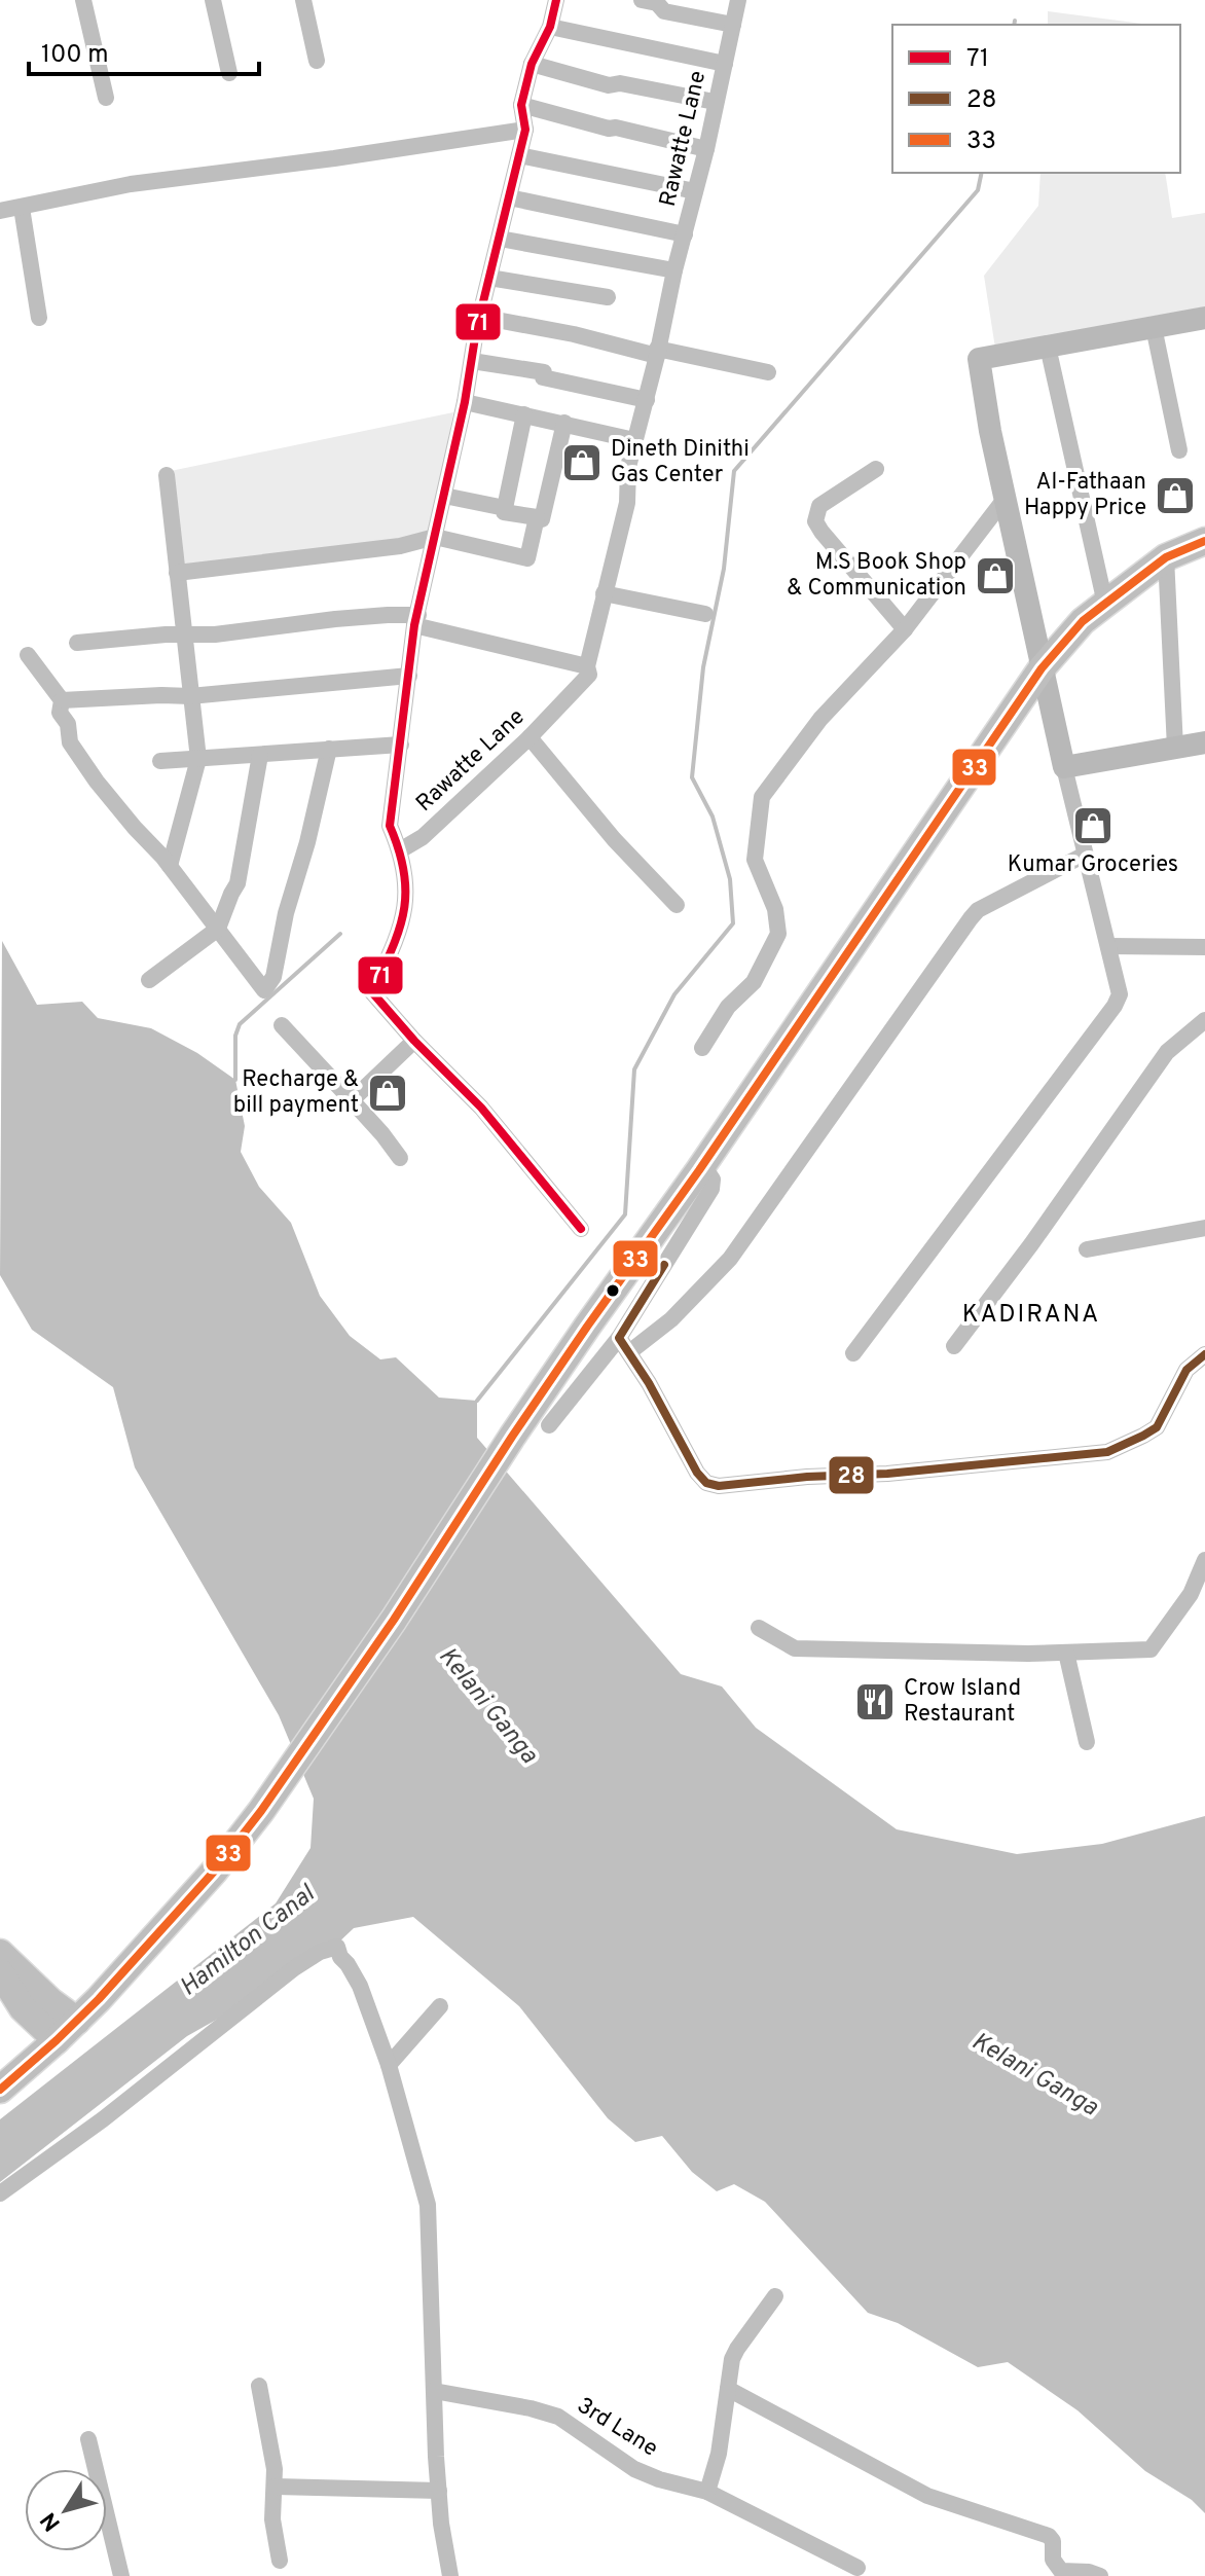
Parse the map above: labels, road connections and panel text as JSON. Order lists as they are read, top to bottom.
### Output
{
  "streets": {
    "street": ["Rawatte Lane", "3rd Lane"]
  },
  "districts": ["KADIRANA"],
  "water": ["Kelani Ganga", "Hamilton Canal"],
  "places": {
    "shop": [
      "Dineth Dinithi Gas Center",
      "Al-Fathaan Happy Price",
      "M.S Book Shop & Communication",
      "Kumar Groceries",
      "Recharge & bill payment"
    ],
    "restaurant": ["Crow Island Restaurant"]
  },
  "lines": ["transit line 71", "transit line 33", "transit line 28"],
  "legend": ["71", "28", "33"],
  "scale_bar": "100 m",
  "north": "bottom left"
}
